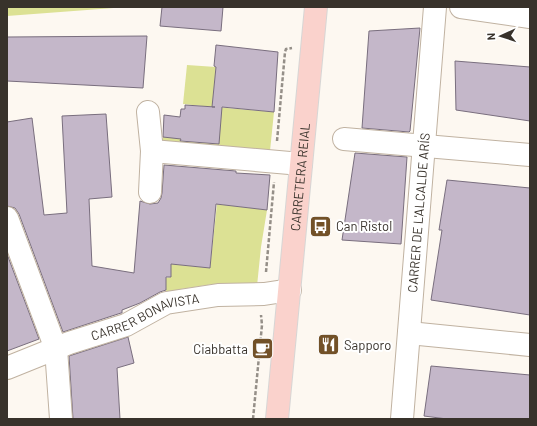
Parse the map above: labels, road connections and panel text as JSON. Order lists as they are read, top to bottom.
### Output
{
  "streets": {
    "main road": ["CARRETERA REIAL"],
    "street": ["CARRER DE L'ALCALDE ARÍS", "CARRER BONAVISTA"]
  },
  "crossings": [
    ["CARRETERA REIAL", "CARRER BONAVISTA"]
  ],
  "places": {
    "bus stop": ["Can Ristol"],
    "restaurant": ["Sapporo"],
    "cafe": ["Ciabbatta"]
  },
  "north": "left"
}
